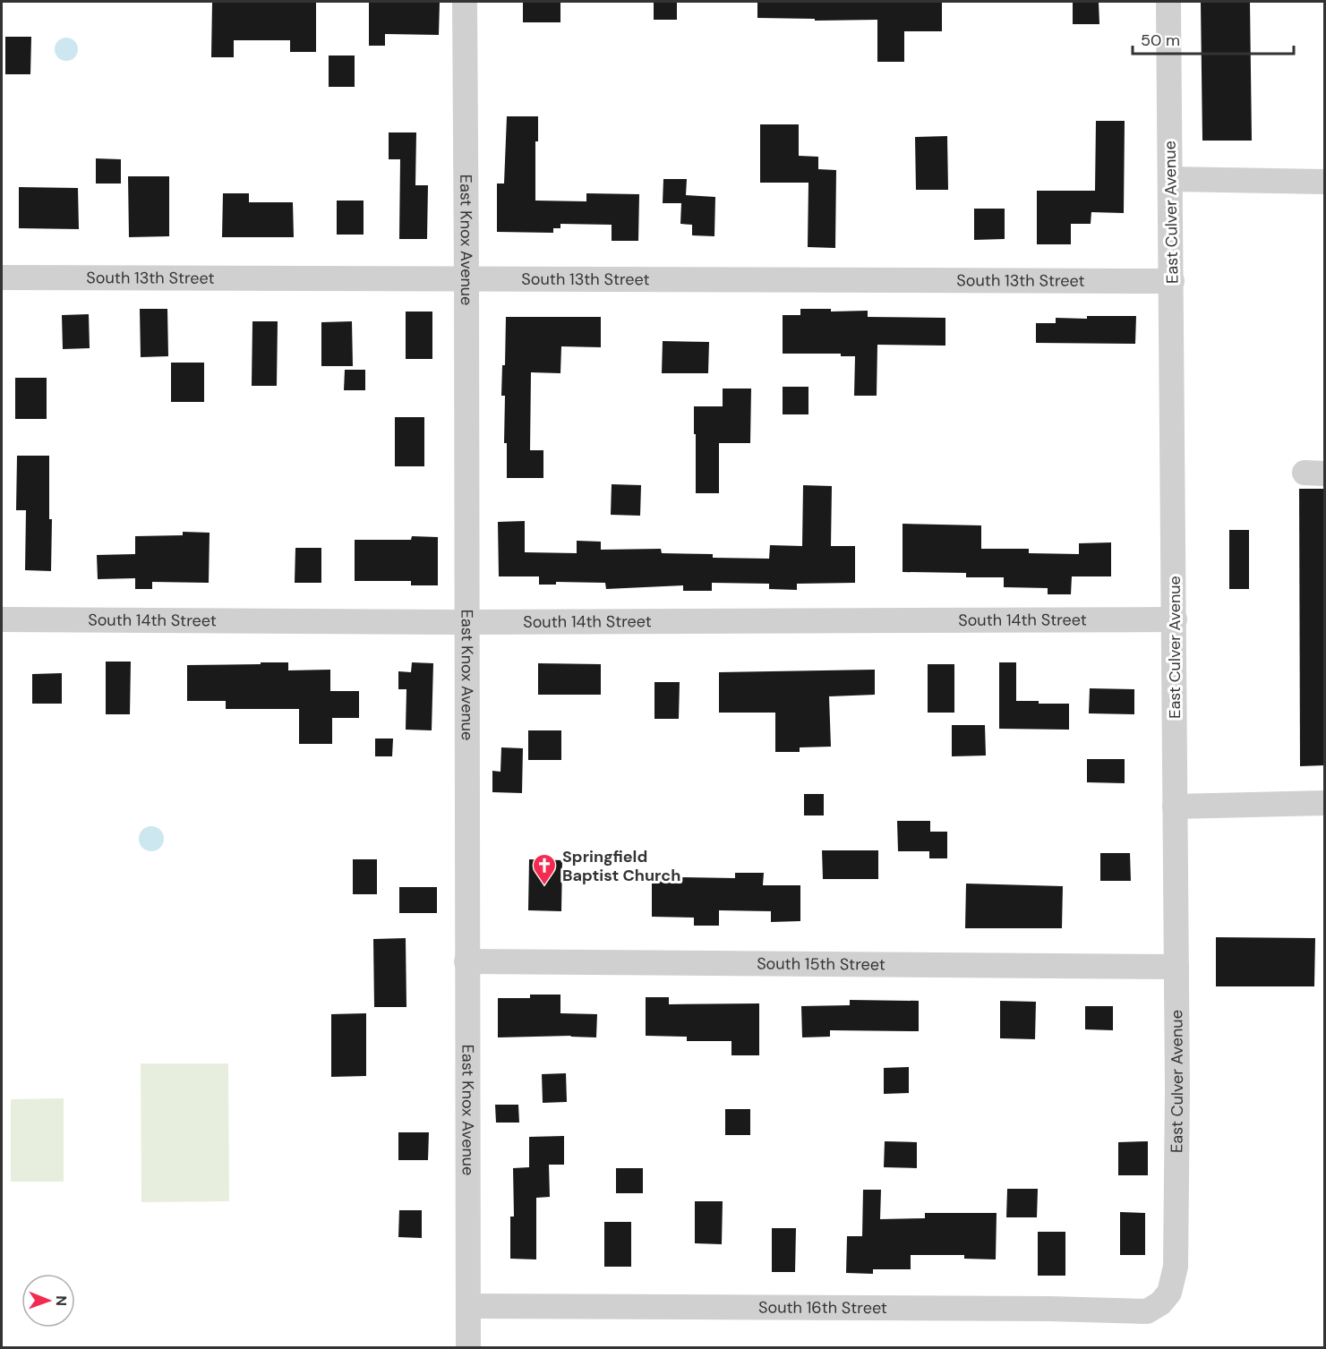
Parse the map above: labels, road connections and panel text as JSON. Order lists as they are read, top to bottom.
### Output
{
  "streets": {
    "street": [
      "East Culver Avenue",
      "East Knox Avenue",
      "South 13th Street",
      "South 14th Street",
      "South 15th Street",
      "South 16th Street"
    ]
  },
  "crossings": [
    ["East Culver Avenue", "South 13th Street"],
    ["East Culver Avenue", "South 14th Street"],
    ["East Culver Avenue", "South 15th Street"],
    ["East Culver Avenue", "South 16th Street"],
    ["East Knox Avenue", "South 13th Street"],
    ["East Knox Avenue", "South 14th Street"],
    ["East Knox Avenue", "South 15th Street"],
    ["East Knox Avenue", "South 16th Street"]
  ],
  "places": {
    "church": ["Springfield Baptist Church"]
  },
  "scale_bar": "50 m",
  "north": "right"
}
